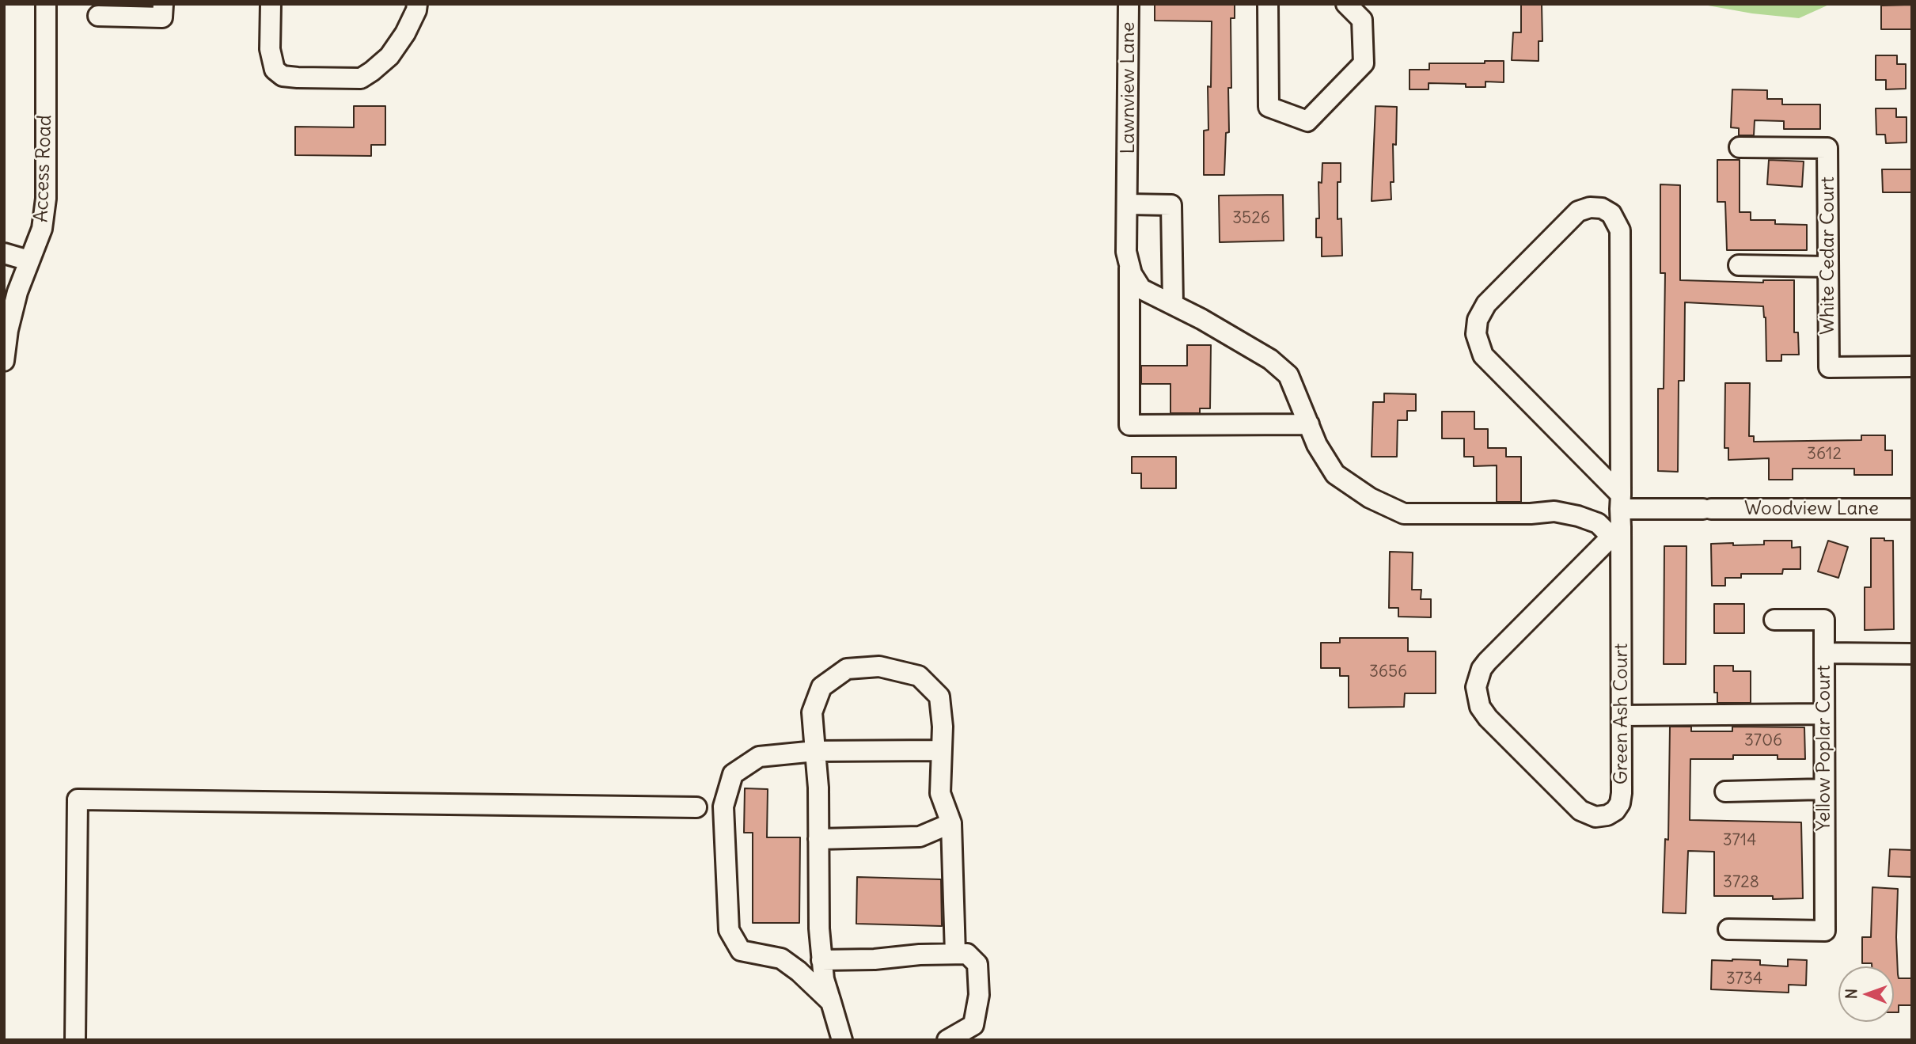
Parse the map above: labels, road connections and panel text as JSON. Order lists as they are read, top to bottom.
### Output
{
  "streets": {
    "street": [
      "Lawnview Lane",
      "Access Road",
      "White Cedar Court",
      "Woodview Lane",
      "Green Ash Court",
      "Yellow Poplar Court"
    ]
  },
  "crossings": [
    ["Woodview Lane", "Green Ash Court"]
  ],
  "house_numbers": [
    "3526",
    "3612",
    "3656",
    "3706",
    "3714",
    "3728",
    "3734"
  ],
  "north": "left"
}
